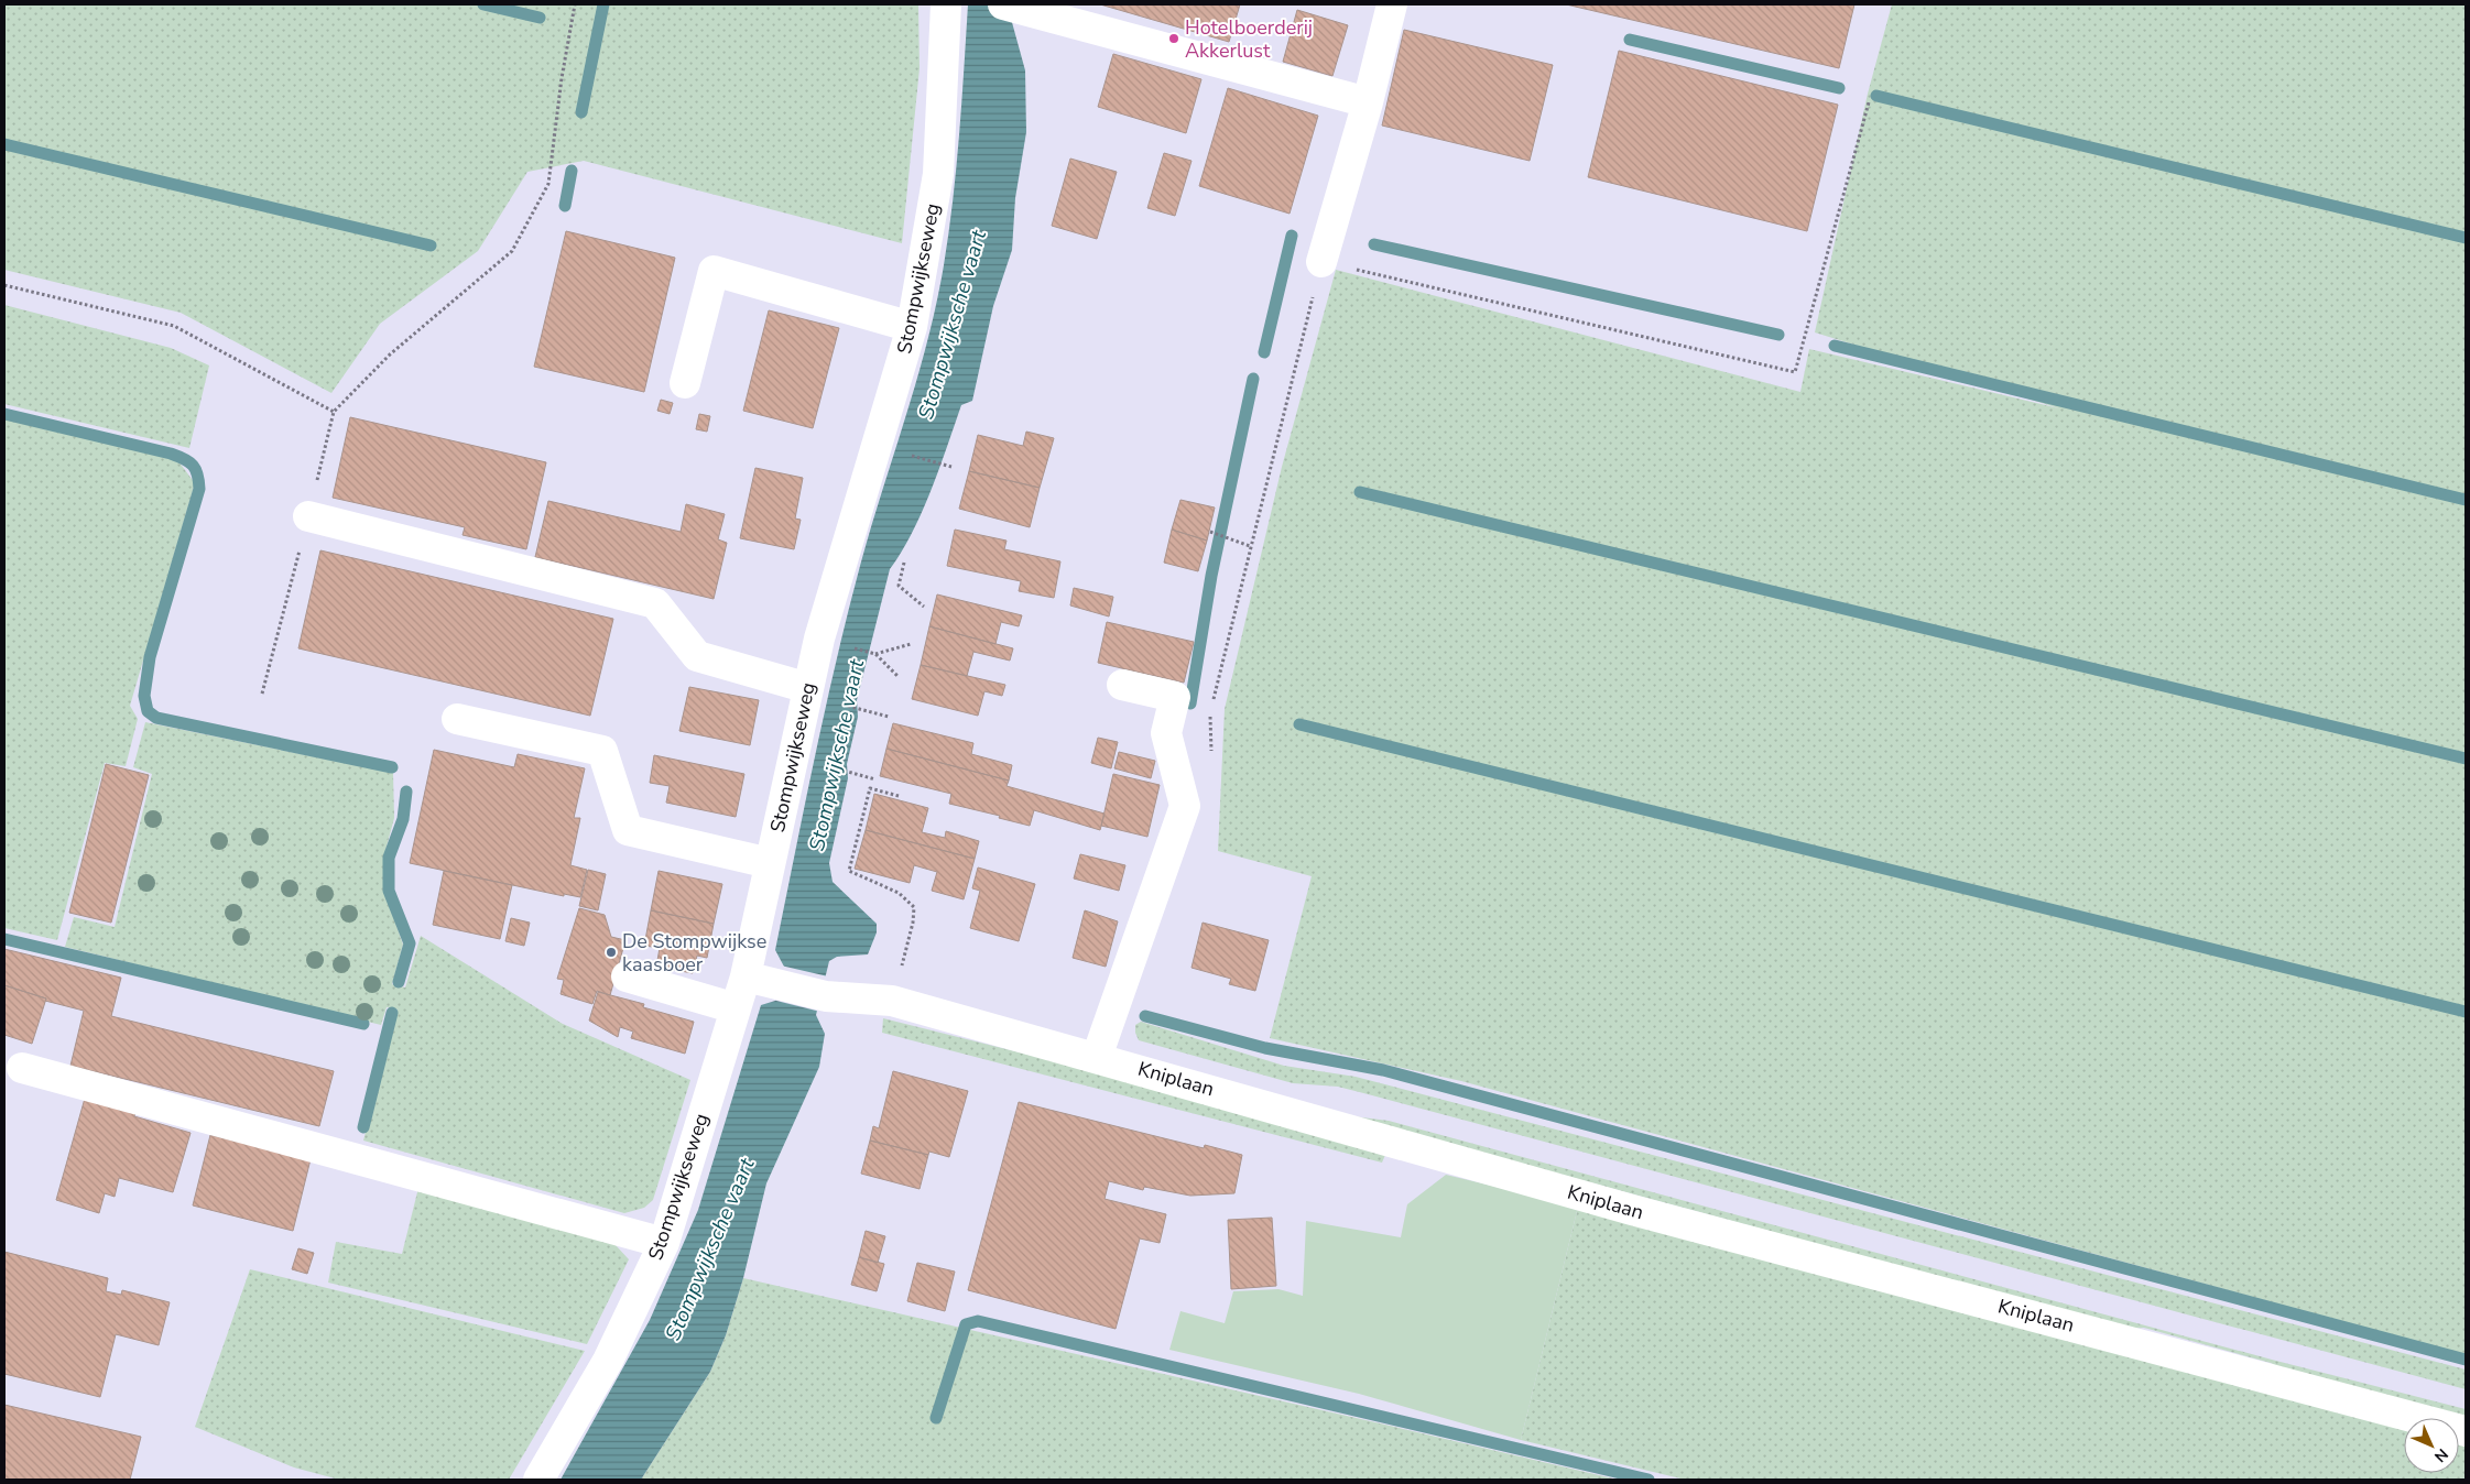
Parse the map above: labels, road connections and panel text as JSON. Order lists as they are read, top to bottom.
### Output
{
  "streets": {
    "street": ["Stompwijkseweg", "Kniplaan"]
  },
  "crossings": [
    ["Stompwijkseweg", "Kniplaan"]
  ],
  "water": ["Stompwijksche vaart"],
  "places": ["Hotelboerderij Akkerlust", "De Stompwijkse kaasboer"],
  "north": "bottom right"
}
